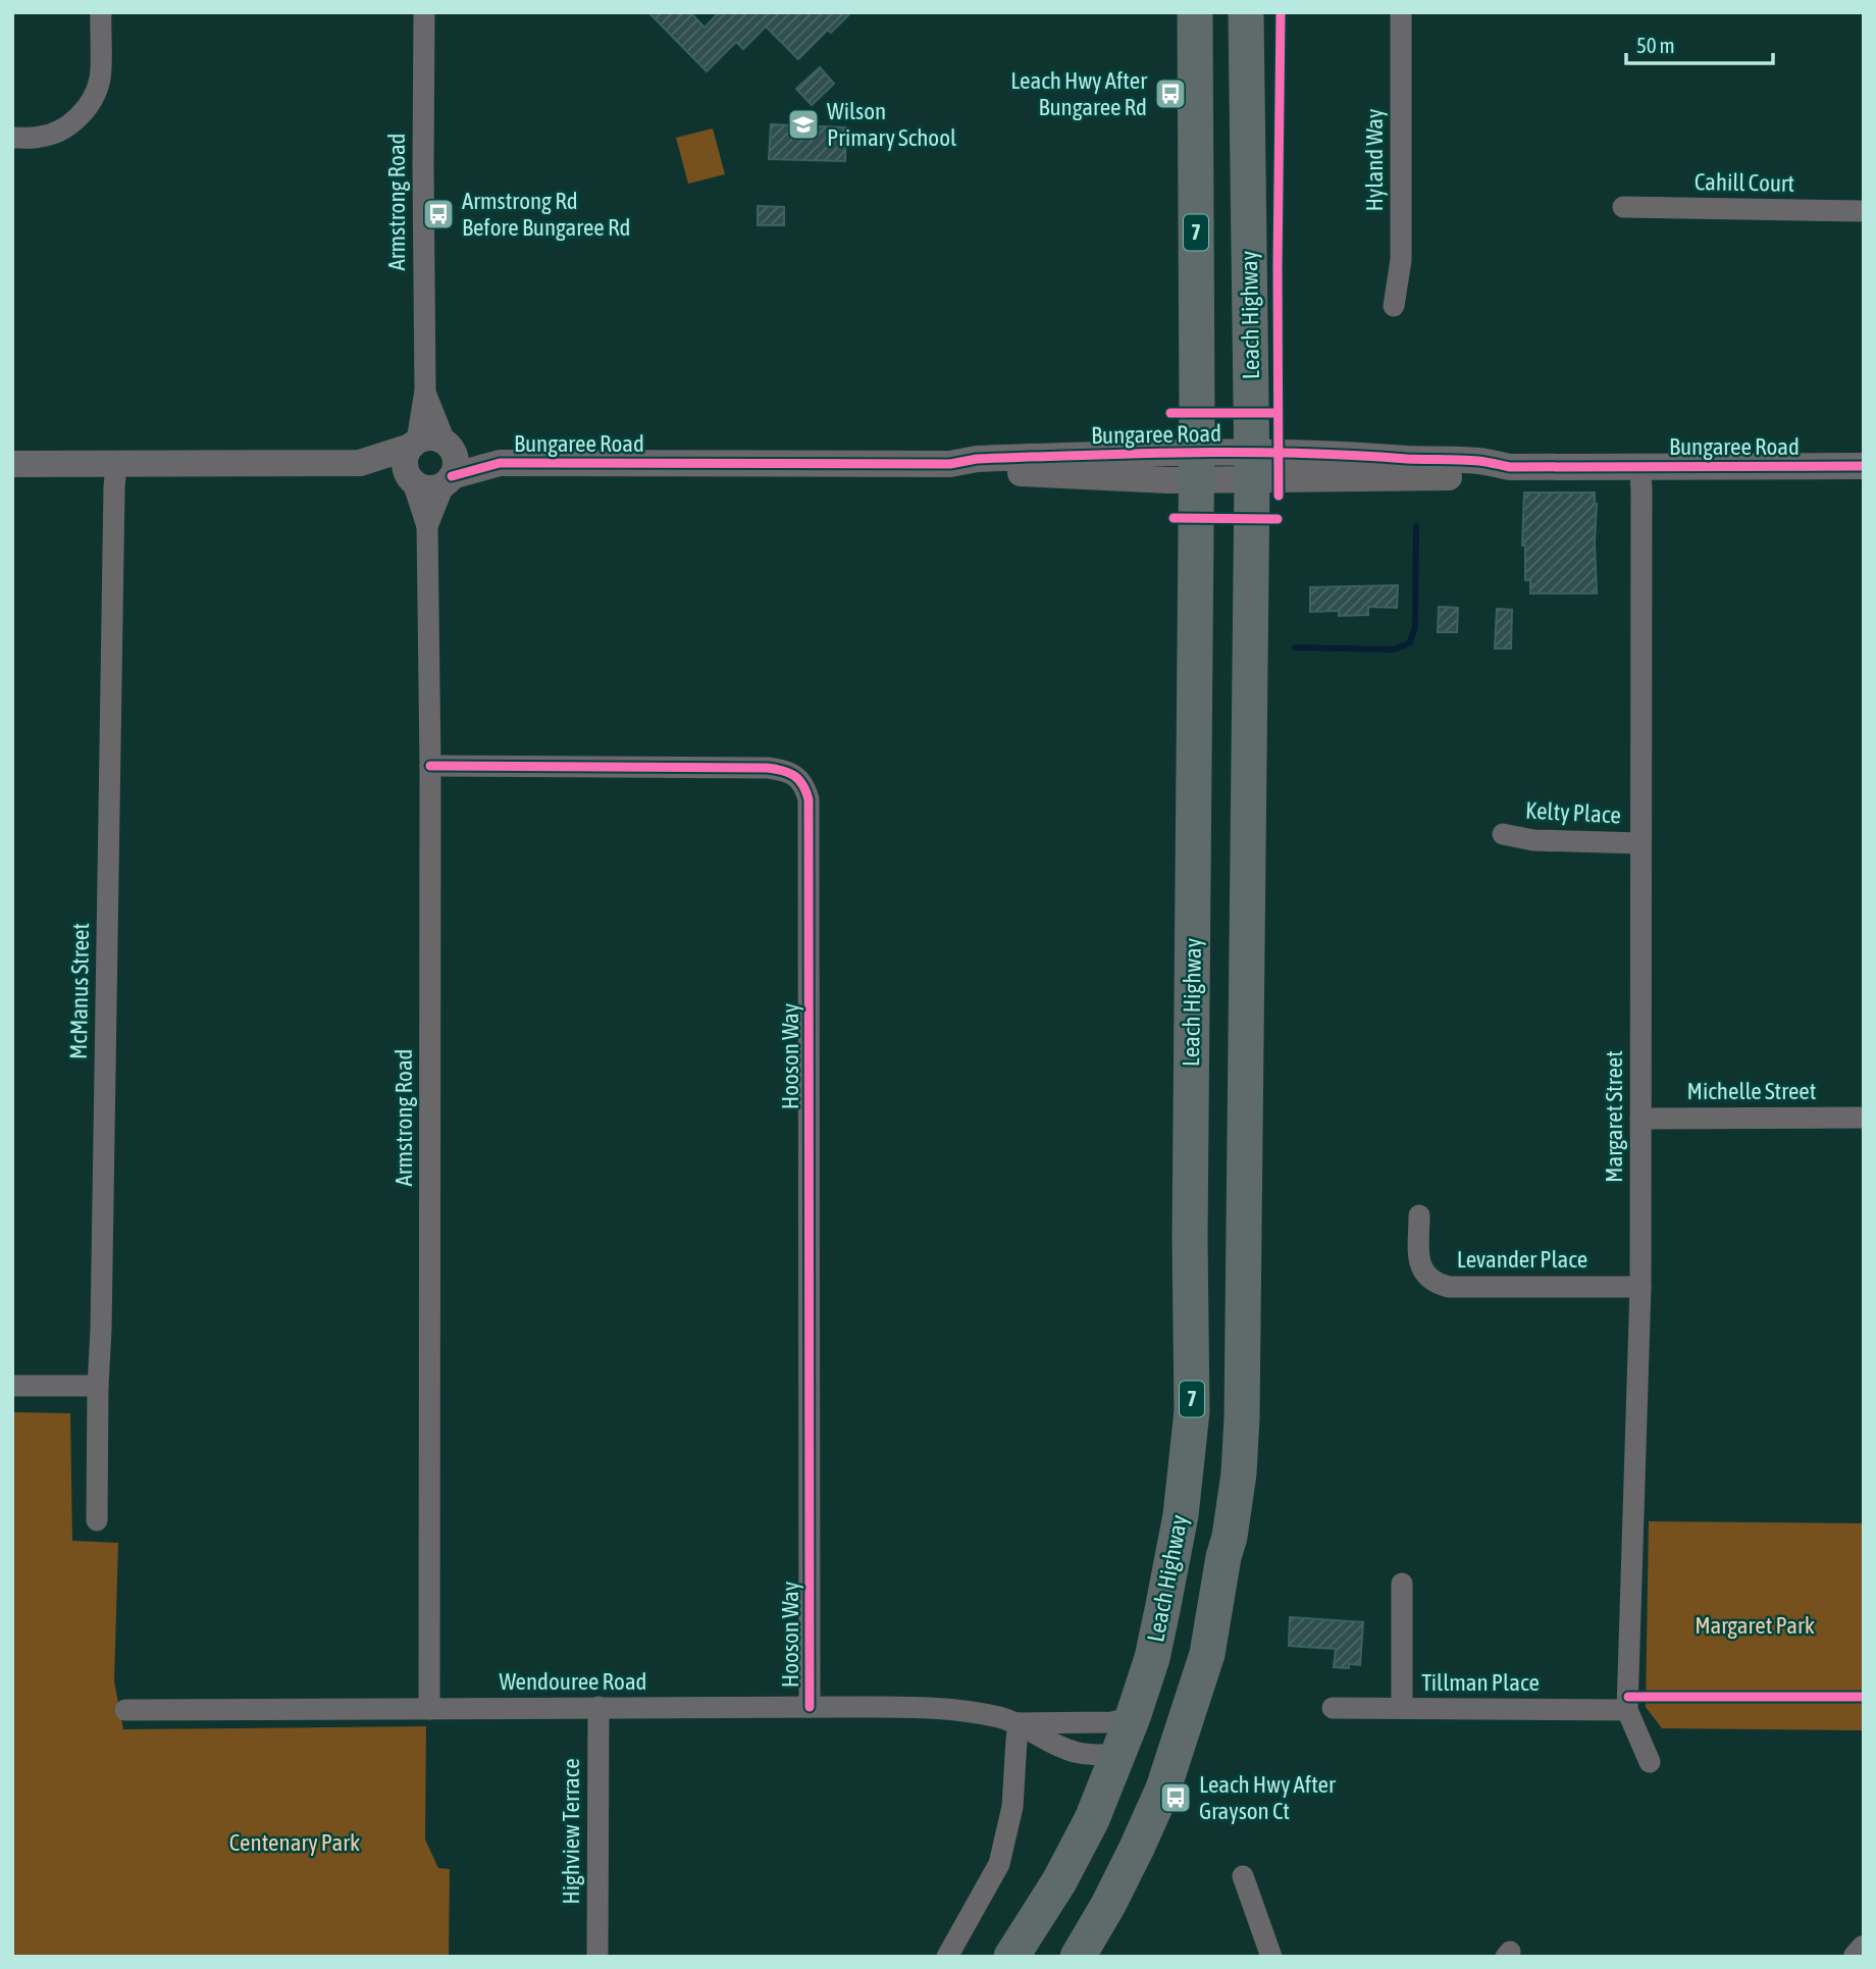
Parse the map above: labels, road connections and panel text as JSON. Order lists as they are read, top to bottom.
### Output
{
  "streets": {
    "highway": ["7", "Leach Highway"],
    "street": [
      "Hyland Way",
      "Cahill Court",
      "Armstrong Road",
      "Bungaree Road",
      "Kelty Place",
      "McManus Street",
      "Hooson Way",
      "Michelle Street",
      "Margaret Street",
      "Levander Place",
      "Wendouree Road",
      "Tillman Place",
      "Highview Terrace"
    ]
  },
  "crossings": [
    ["Armstrong Road", "Bungaree Road"],
    ["Armstrong Road", "Hooson Way"],
    ["Armstrong Road", "Wendouree Road"],
    ["Leach Highway", "Bungaree Road"],
    ["Leach Highway", "Wendouree Road"],
    ["Bungaree Road", "Margaret Street"],
    ["Kelty Place", "Margaret Street"],
    ["Hooson Way", "Wendouree Road"],
    ["Michelle Street", "Margaret Street"],
    ["Margaret Street", "Levander Place"],
    ["Margaret Street", "Tillman Place"],
    ["Wendouree Road", "Highview Terrace"]
  ],
  "parks": ["Margaret Park", "Centenary Park"],
  "places": {
    "bus stop": ["Leach Hwy After Bungaree Rd", "Armstrong Rd Before Bungaree Rd", "Leach Hwy After Grayson Ct"],
    "school or university": ["Wilson Primary School"]
  },
  "scale_bar": "50 m"
}
